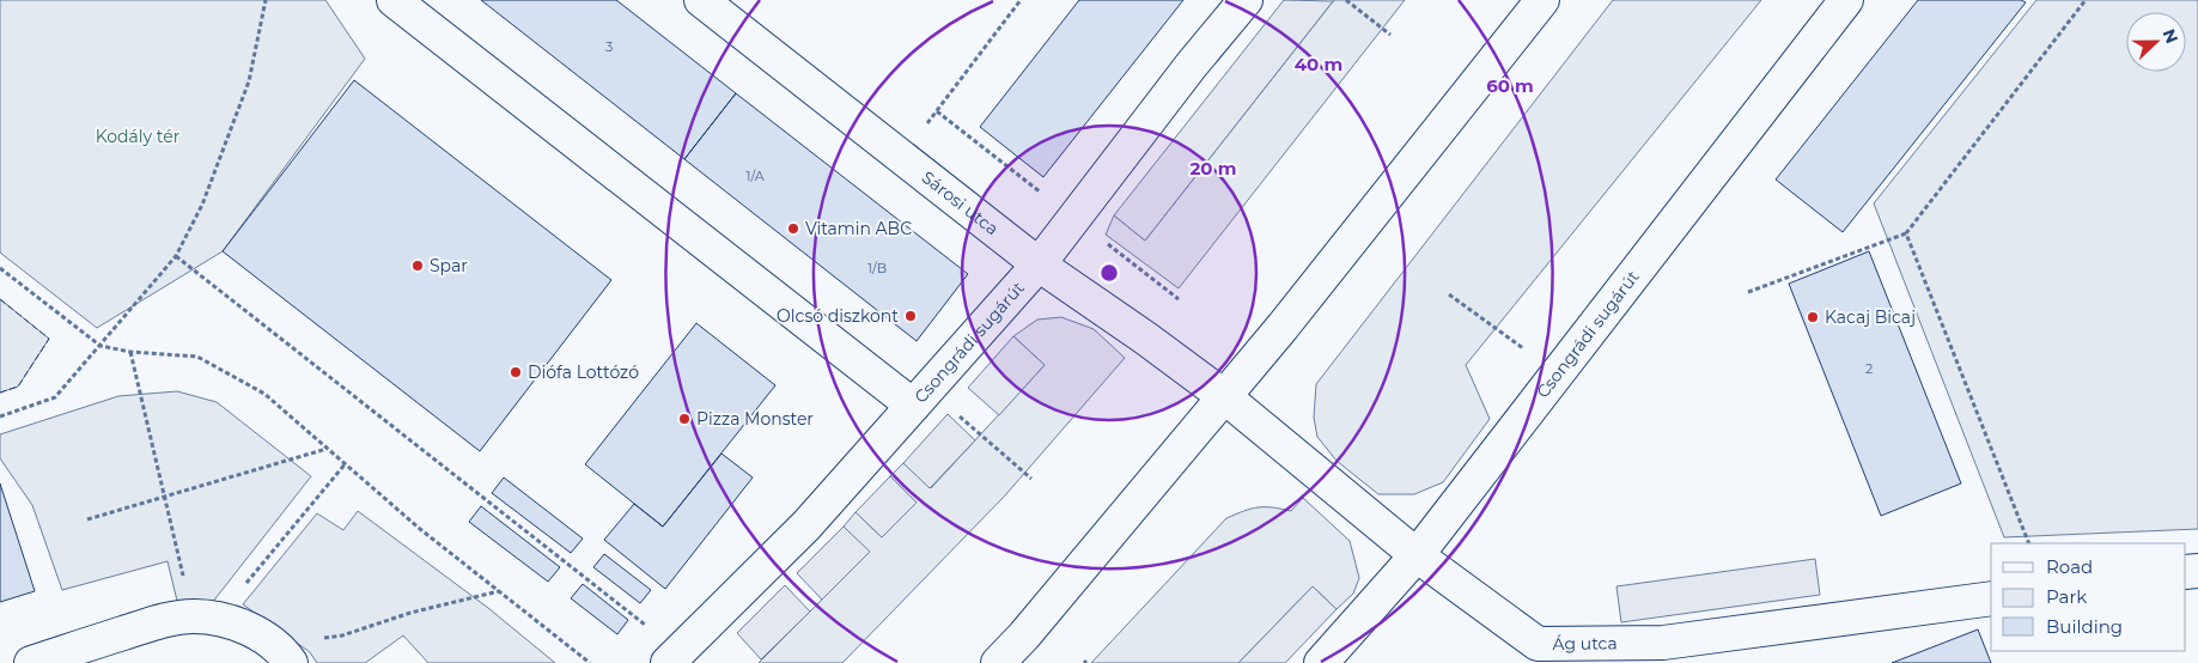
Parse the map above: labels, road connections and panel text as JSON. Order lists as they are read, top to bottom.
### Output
{
  "streets": {
    "street": ["Sárosi utca", "Csongrádi sugárút", "Ág utca"]
  },
  "crossings": [
    ["Sárosi utca", "Csongrádi sugárút"],
    ["Sárosi utca", "Ág utca"],
    ["Csongrádi sugárút", "Ág utca"]
  ],
  "parks": ["Kodály tér"],
  "places": [
    "Vitamin ABC",
    "Spar",
    "Olcsó diszkont",
    "Kacaj Bicaj",
    "Diófa Lottózó",
    "Pizza Monster"
  ],
  "house_numbers": [
    "3",
    "1/A",
    "1/B",
    "2"
  ],
  "legend": ["Road", "Park", "Building"],
  "north": "right",
  "rings": ["40 m", "60 m", "20 m"]
}
